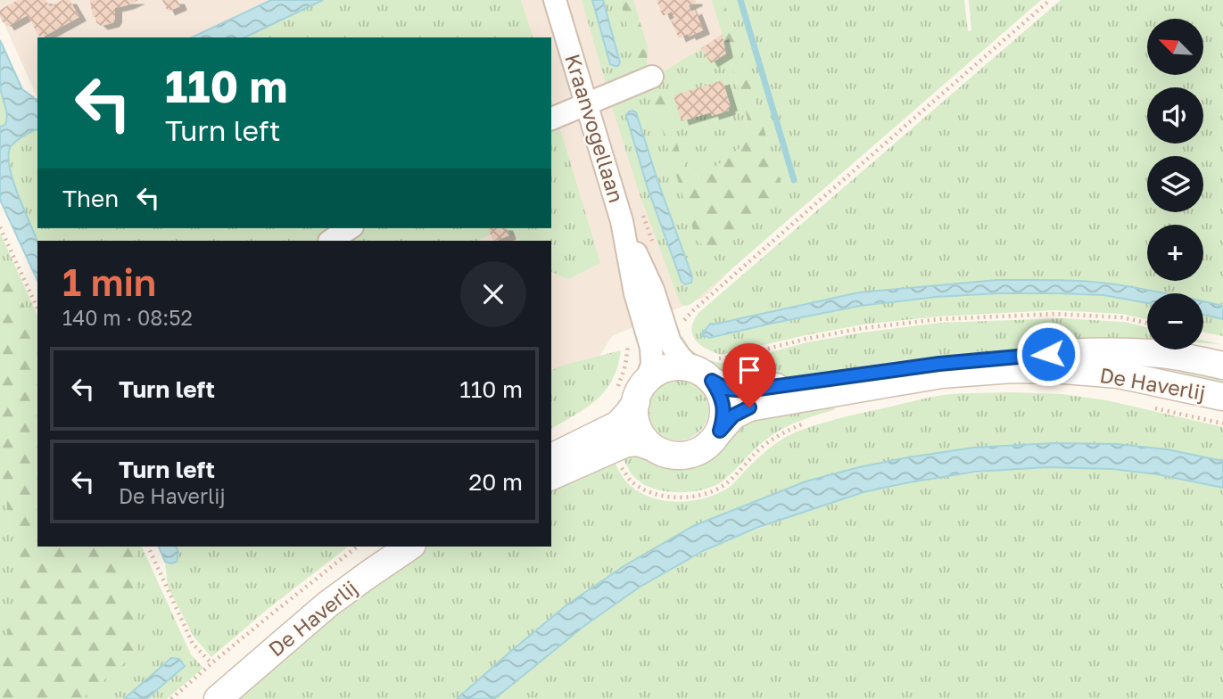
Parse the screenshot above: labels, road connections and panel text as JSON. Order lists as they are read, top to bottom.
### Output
{
  "streets": {
    "street": ["Kraanvogellaan", "De Haverlij"]
  },
  "crossings": [
    ["Kraanvogellaan", "De Haverlij"]
  ],
  "north": "top left",
  "page": {
    "map_buttons": ["+", "−"],
    "turn": ["110 m", "Turn left"],
    "then": "Then",
    "heading": ["1 min", "140 m · 08:52"],
    "list": [
      {
        "name": "Turn left",
        "value": "110 m"
      },
      {
        "name": "Turn left",
        "note": "De Haverlij",
        "value": "20 m"
      }
    ]
  }
}
